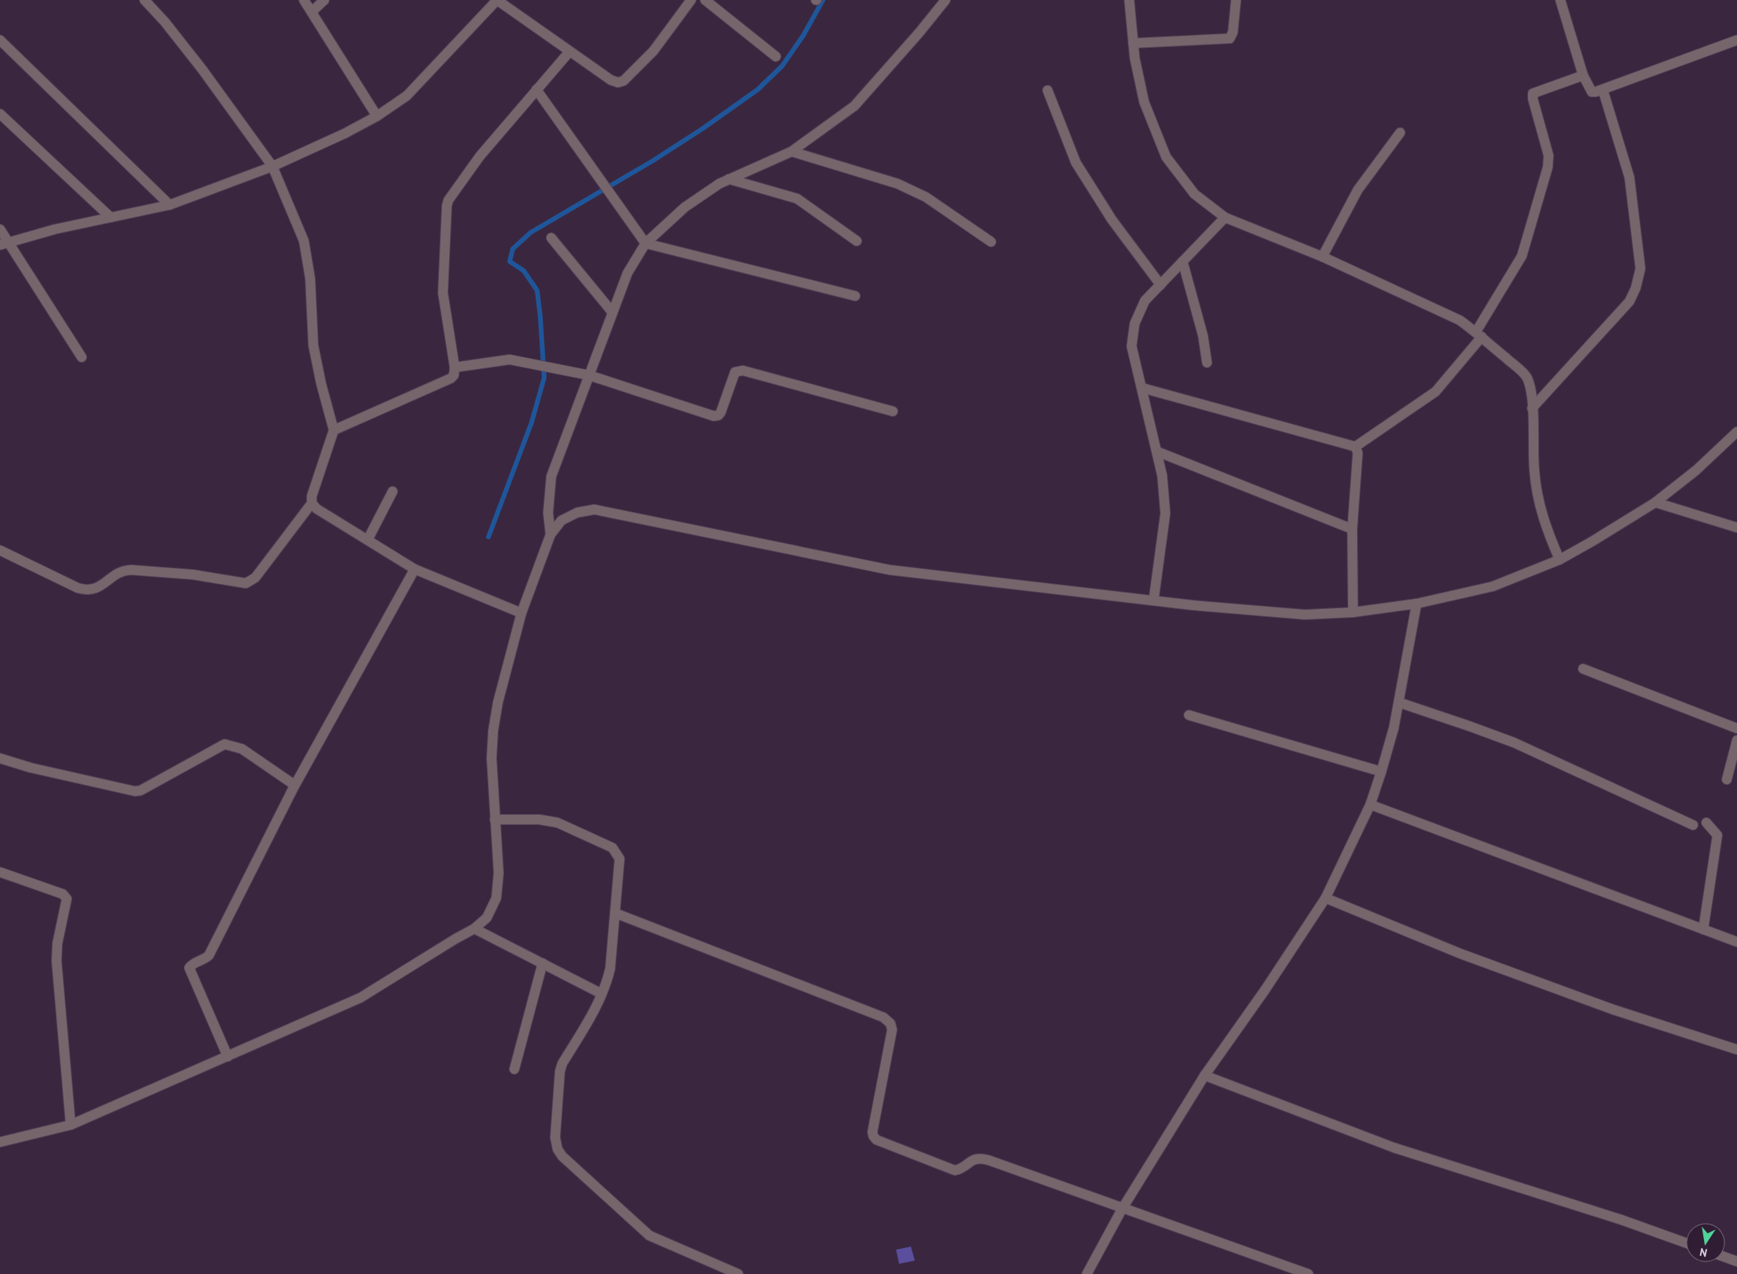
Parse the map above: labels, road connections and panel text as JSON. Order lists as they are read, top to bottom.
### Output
{
  "north": "bottom"
}
